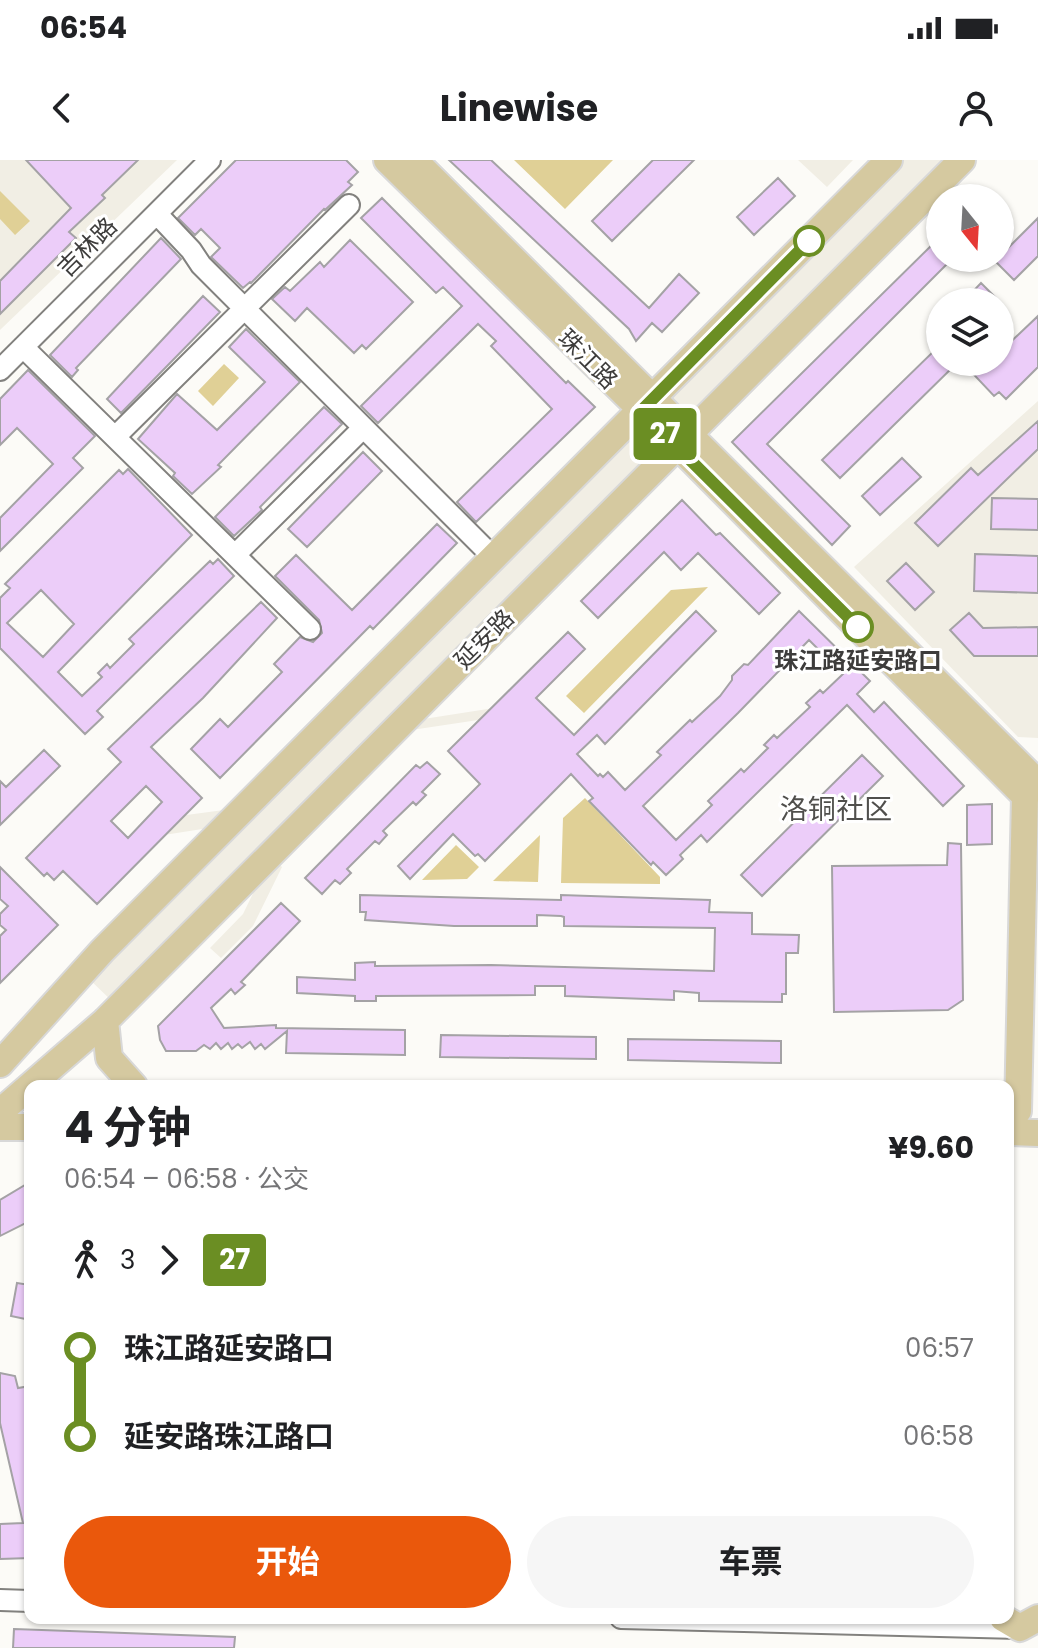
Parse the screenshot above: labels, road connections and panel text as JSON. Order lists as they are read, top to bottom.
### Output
{
  "streets": {
    "main road": ["珠江路", "延安路"],
    "street": ["吉林路"]
  },
  "crossings": [
    ["珠江路", "延安路"]
  ],
  "districts": ["洛铜社区"],
  "places": ["珠江路延安路口"],
  "lines": ["bus line 27"],
  "north": "bottom",
  "page": {
    "status": "06:54",
    "header": "Linewise",
    "on_map": "27",
    "heading": ["4 分钟", "06:54 – 06:58 · 公交", "¥9.60"],
    "legs": ["3", "27"],
    "list": [
      {
        "name": "珠江路延安路口",
        "value": "06:57"
      },
      {
        "name": "延安路珠江路口",
        "value": "06:58"
      }
    ],
    "buttons": ["开始", "车票"]
  }
}
